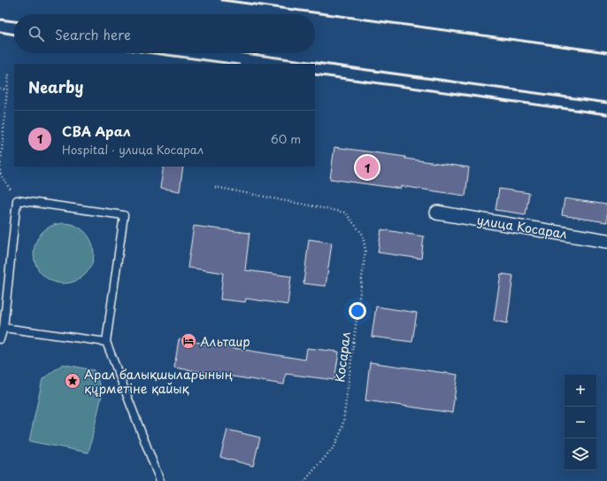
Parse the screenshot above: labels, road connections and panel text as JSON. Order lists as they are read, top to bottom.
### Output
{
  "streets": {
    "street": ["улица Косарал"],
    "path": ["Косарал"]
  },
  "places": {
    "hotel": ["Альтаир"],
    "place": ["Арал балықшыларының құрметіне қайық"]
  },
  "page": {
    "search": "Search here",
    "heading": "Nearby",
    "list": [
      {
        "mark": "1",
        "name": "СВА Арал",
        "note": "Hospital · улица Косарал",
        "value": "60 m"
      }
    ],
    "pins": "1",
    "map_buttons": ["+", "−"]
  }
}
